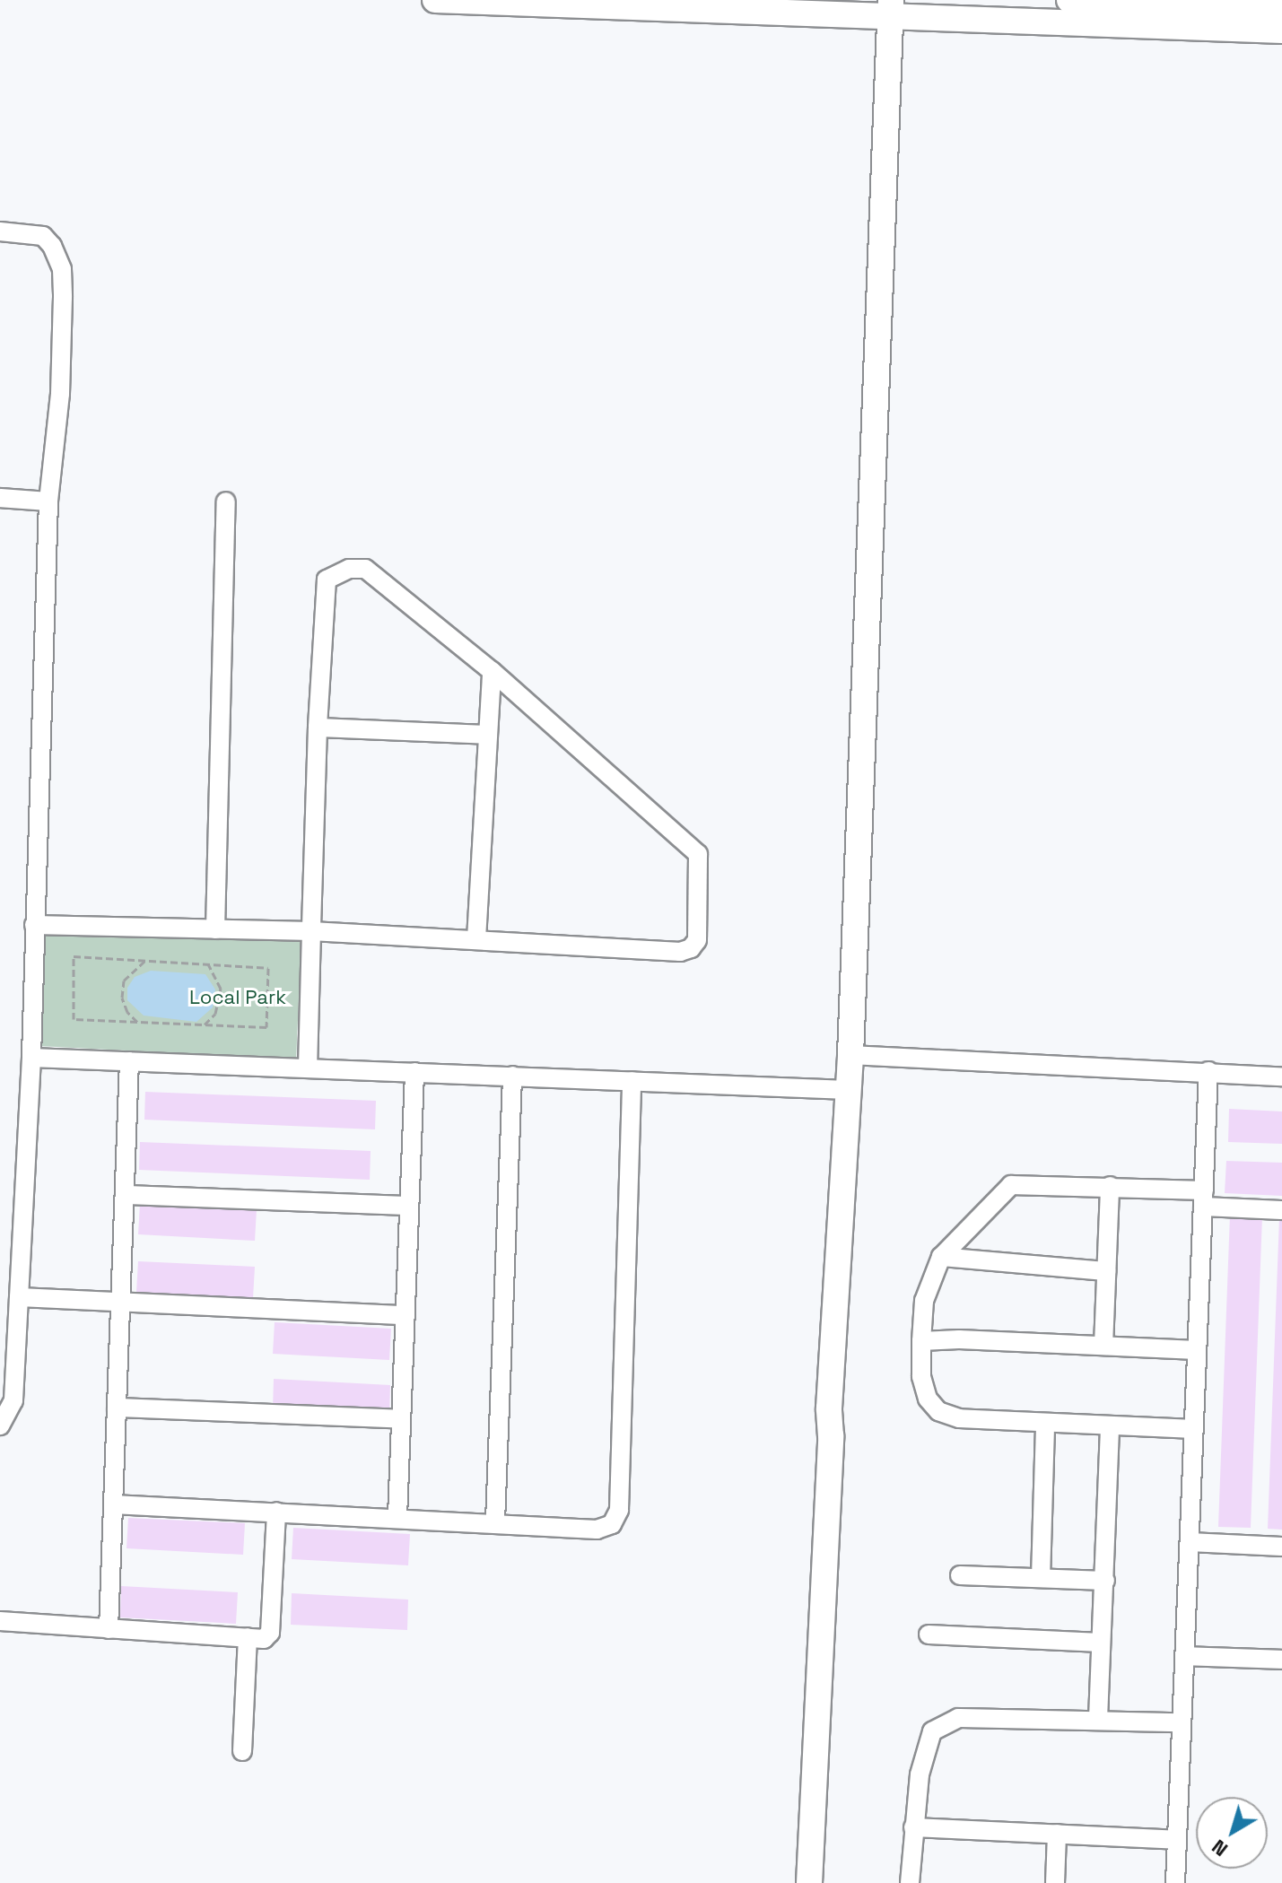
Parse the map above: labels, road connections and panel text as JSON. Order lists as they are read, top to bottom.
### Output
{
  "parks": ["Local Park"],
  "north": "bottom left"
}
